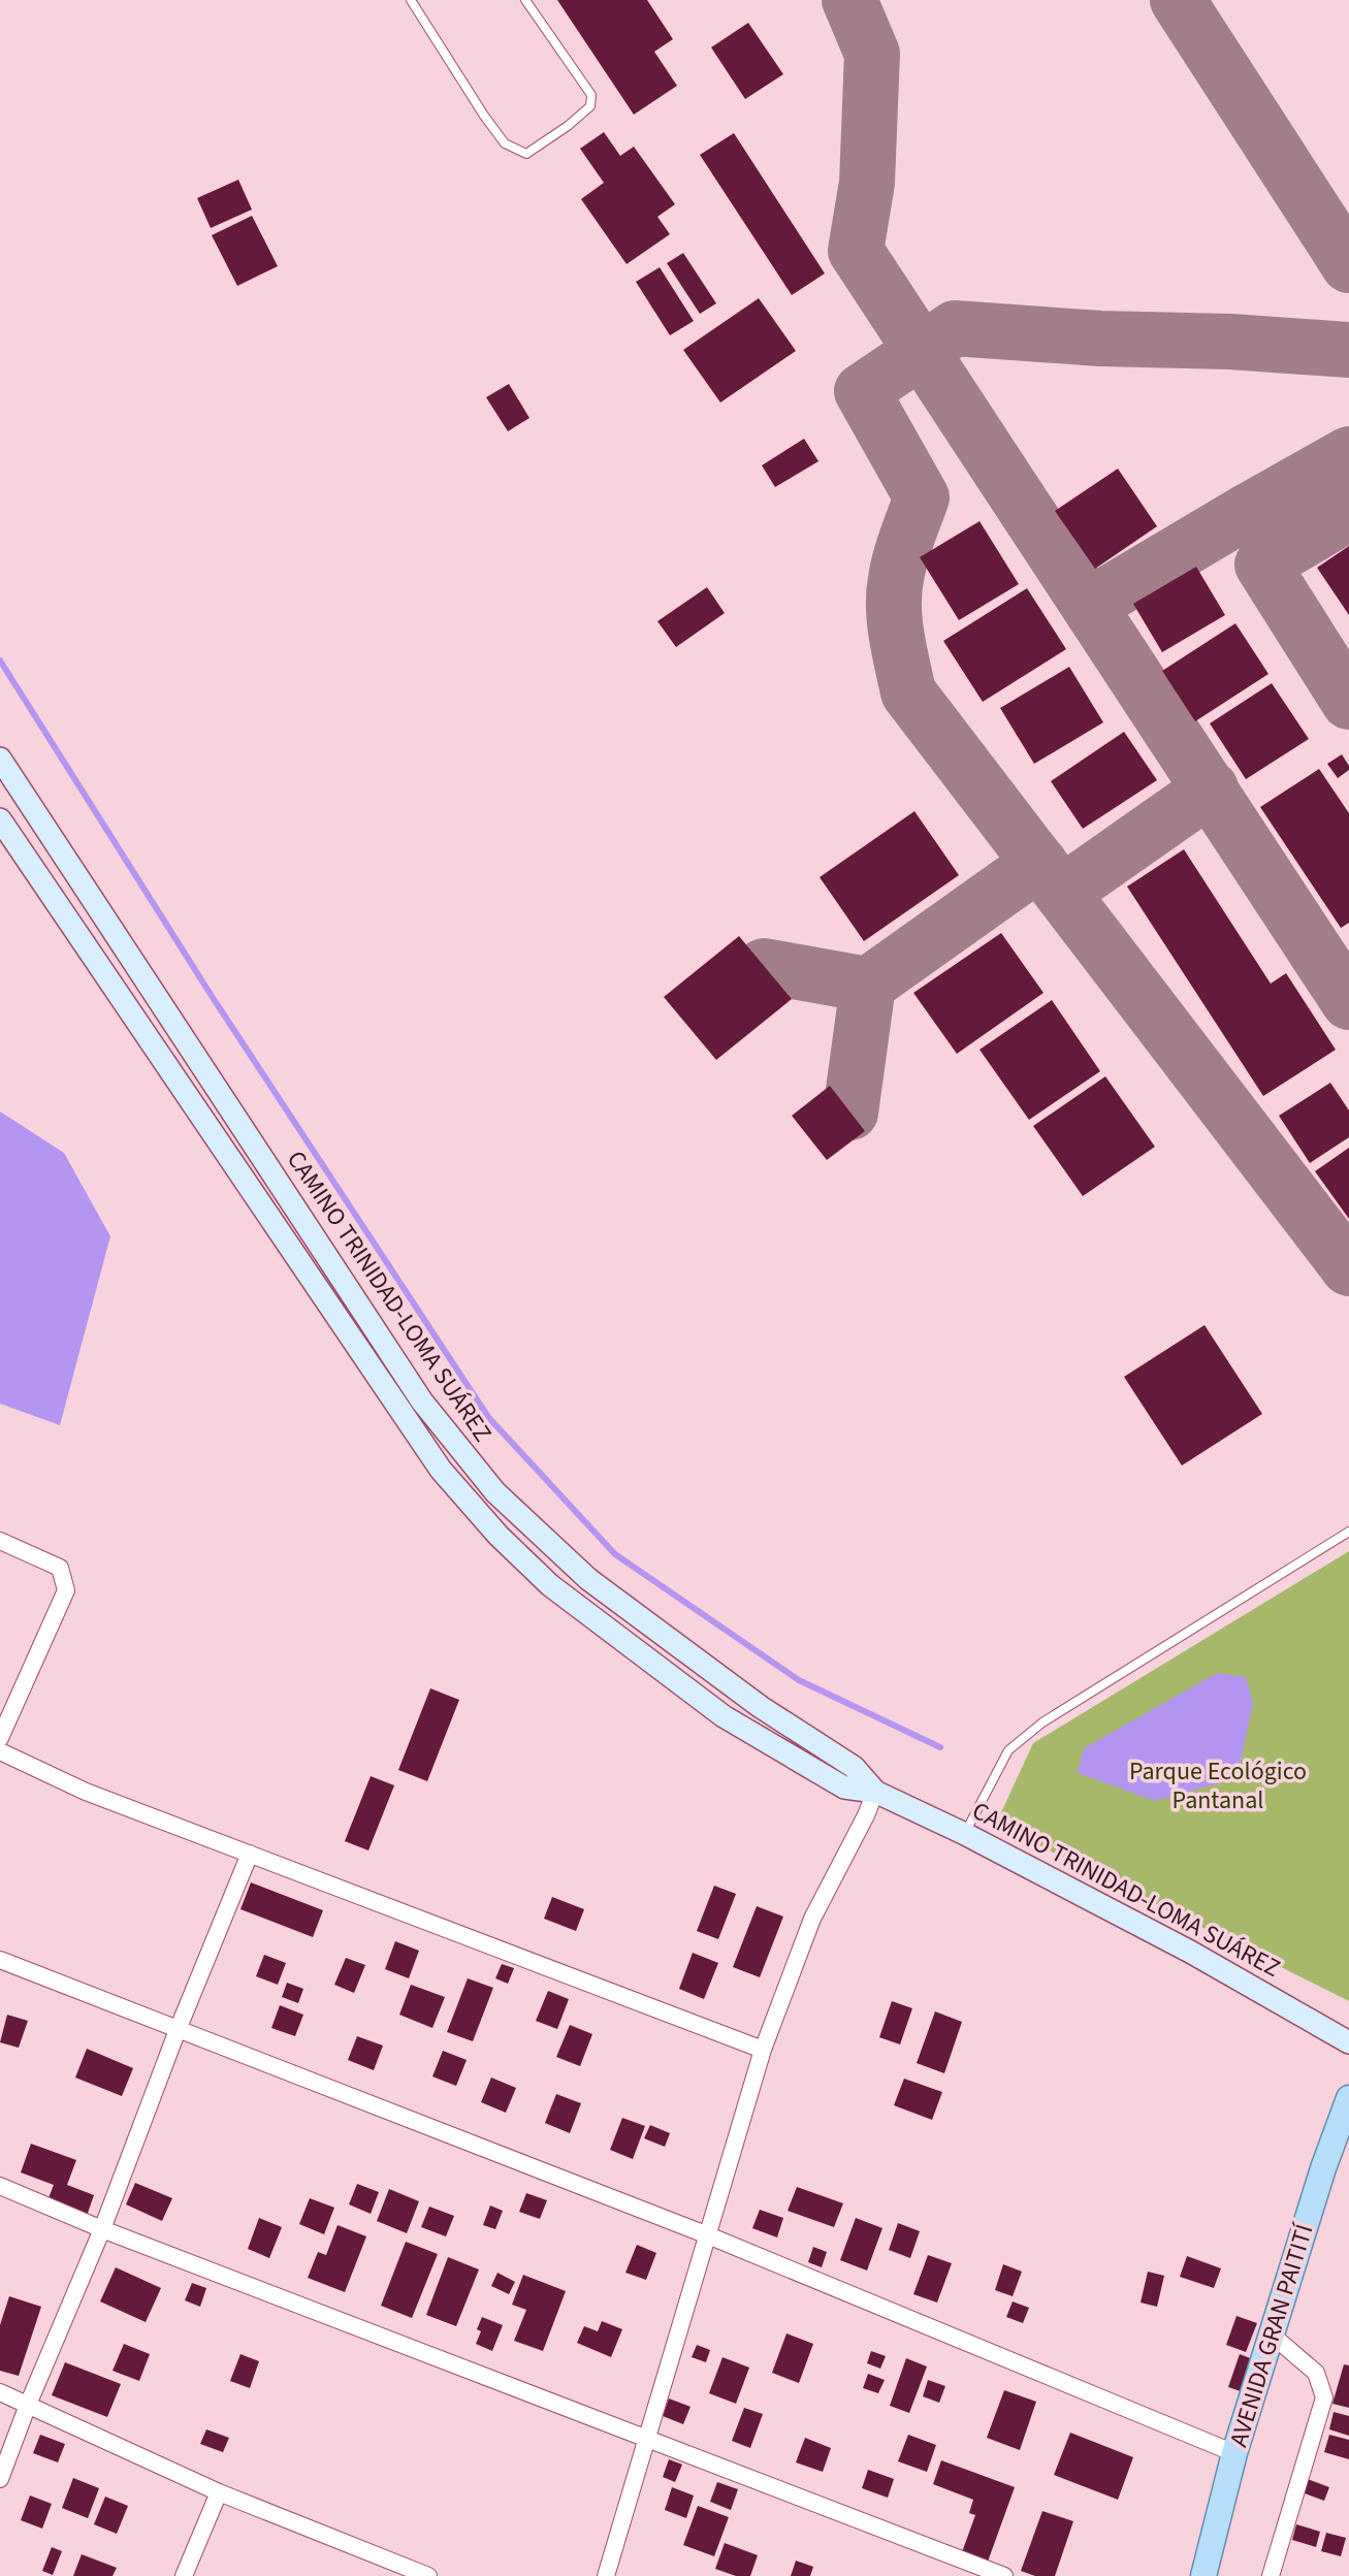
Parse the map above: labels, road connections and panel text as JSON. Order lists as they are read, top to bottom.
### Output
{
  "streets": {
    "main road": ["AVENIDA GRAN PAITITÍ"],
    "street": ["CAMINO TRINIDAD-LOMA SUÁREZ"]
  },
  "parks": ["Parque Ecológico Pantanal"]
}
